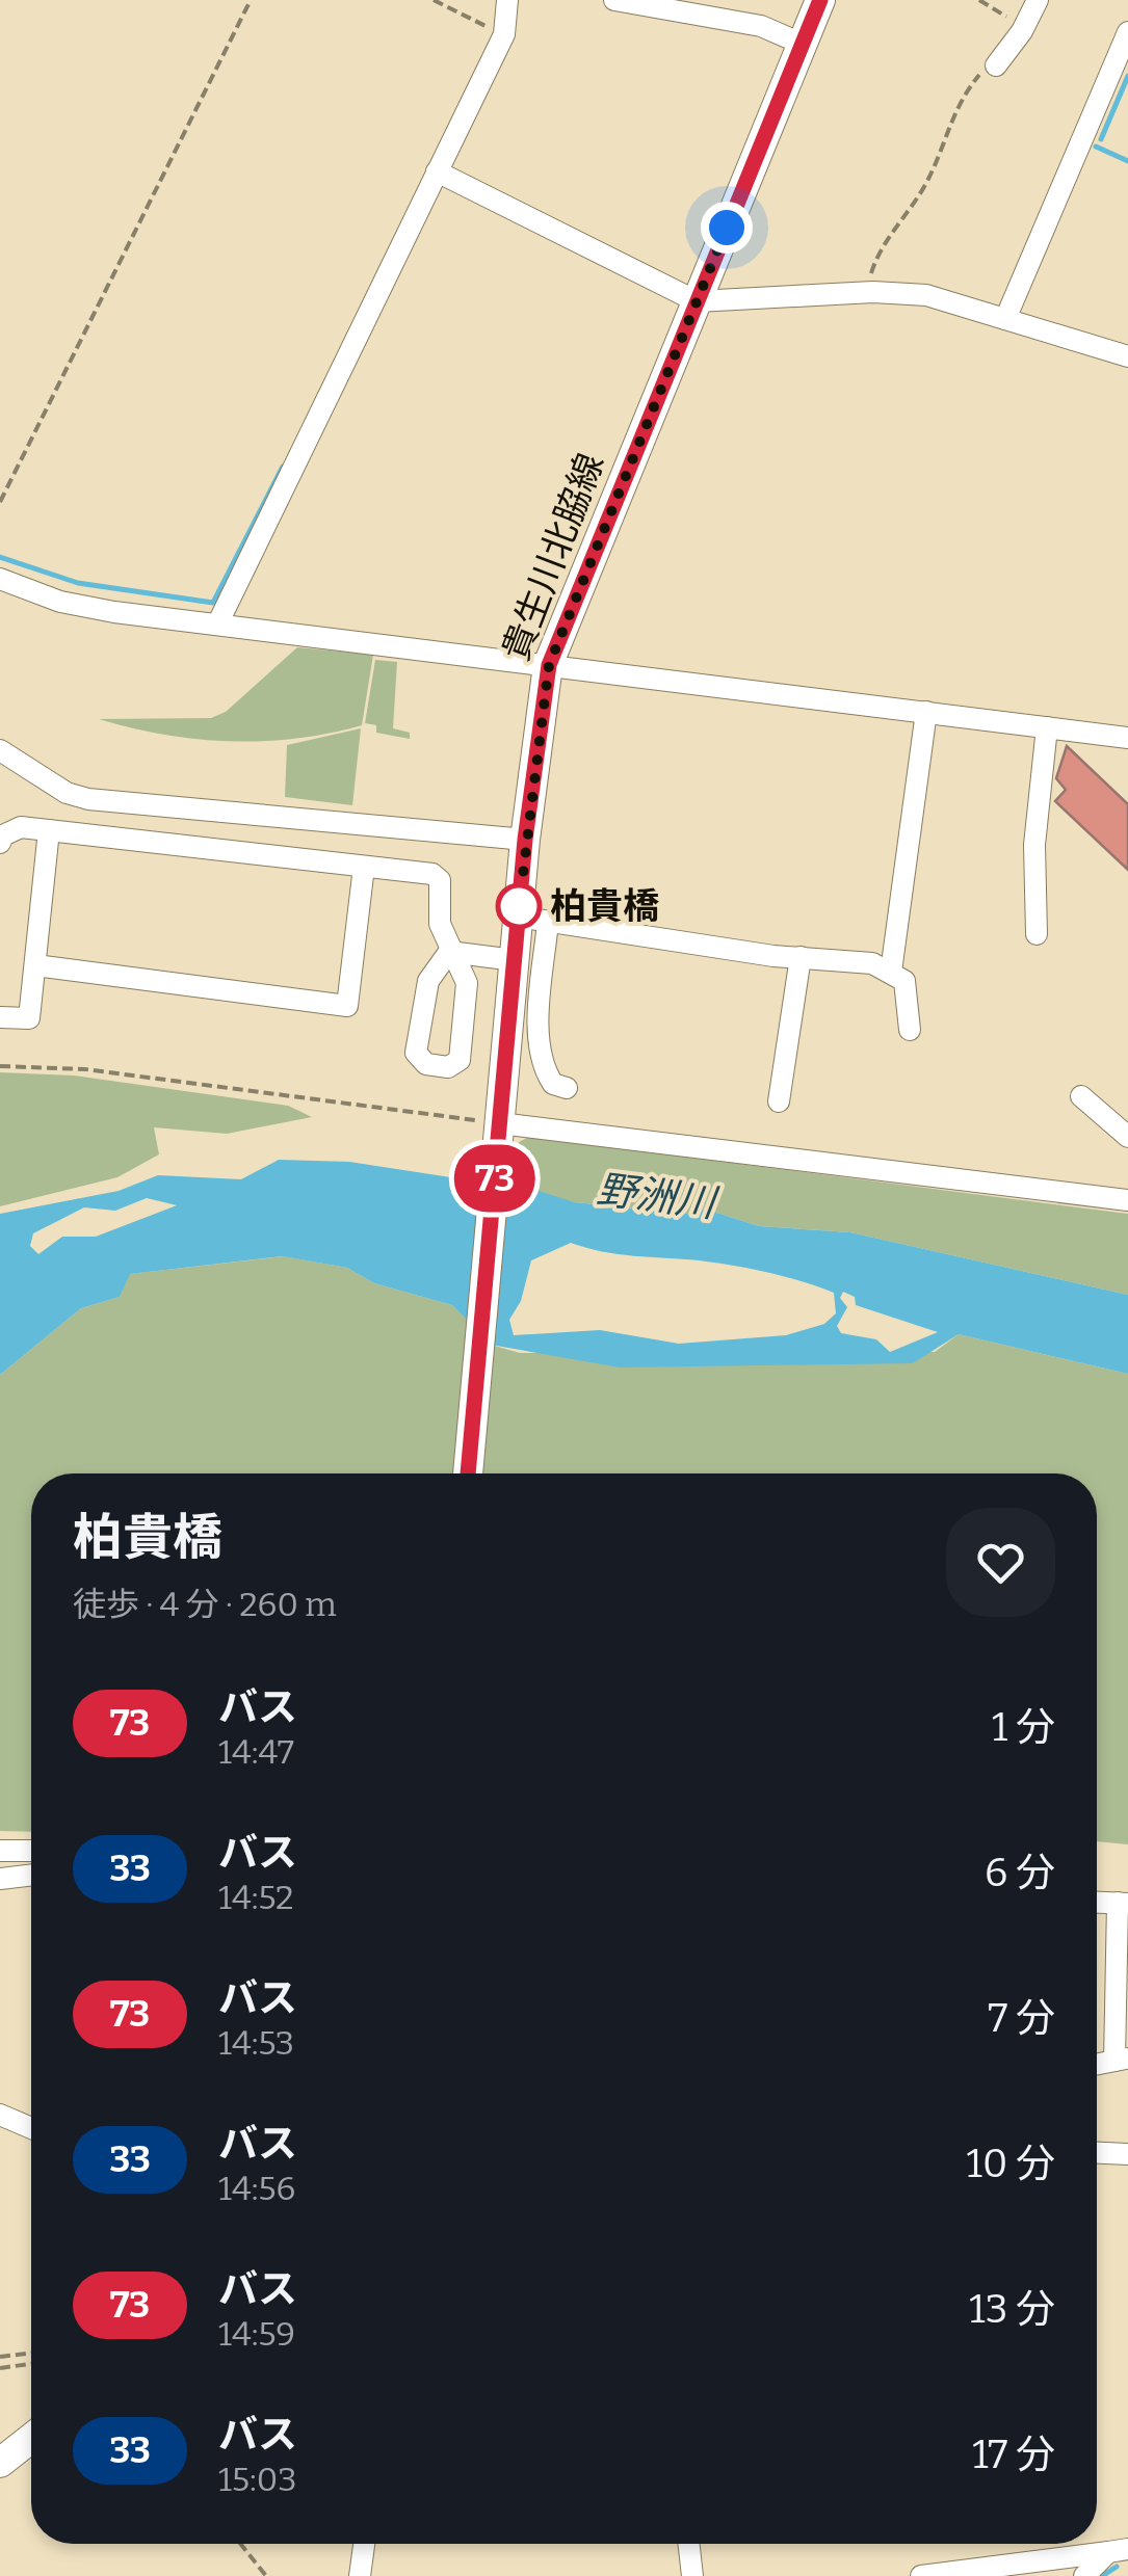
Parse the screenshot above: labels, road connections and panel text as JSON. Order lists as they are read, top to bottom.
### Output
{
  "streets": {
    "main road": ["貴生川北脇線"]
  },
  "water": ["野洲川"],
  "places": ["柏貴橋"],
  "lines": ["bus line 73"],
  "page": {
    "on_map": "73",
    "heading": ["柏貴橋", "徒歩 · 4 分 · 260 m"],
    "list": [
      {
        "mark": "73",
        "name": "バス",
        "note": "14:47",
        "value": "1 分"
      },
      {
        "mark": "33",
        "name": "バス",
        "note": "14:52",
        "value": "6 分"
      },
      {
        "mark": "73",
        "name": "バス",
        "note": "14:53",
        "value": "7 分"
      },
      {
        "mark": "33",
        "name": "バス",
        "note": "14:56",
        "value": "10 分"
      },
      {
        "mark": "73",
        "name": "バス",
        "note": "14:59",
        "value": "13 分"
      },
      {
        "mark": "33",
        "name": "バス",
        "note": "15:03",
        "value": "17 分"
      }
    ]
  }
}
